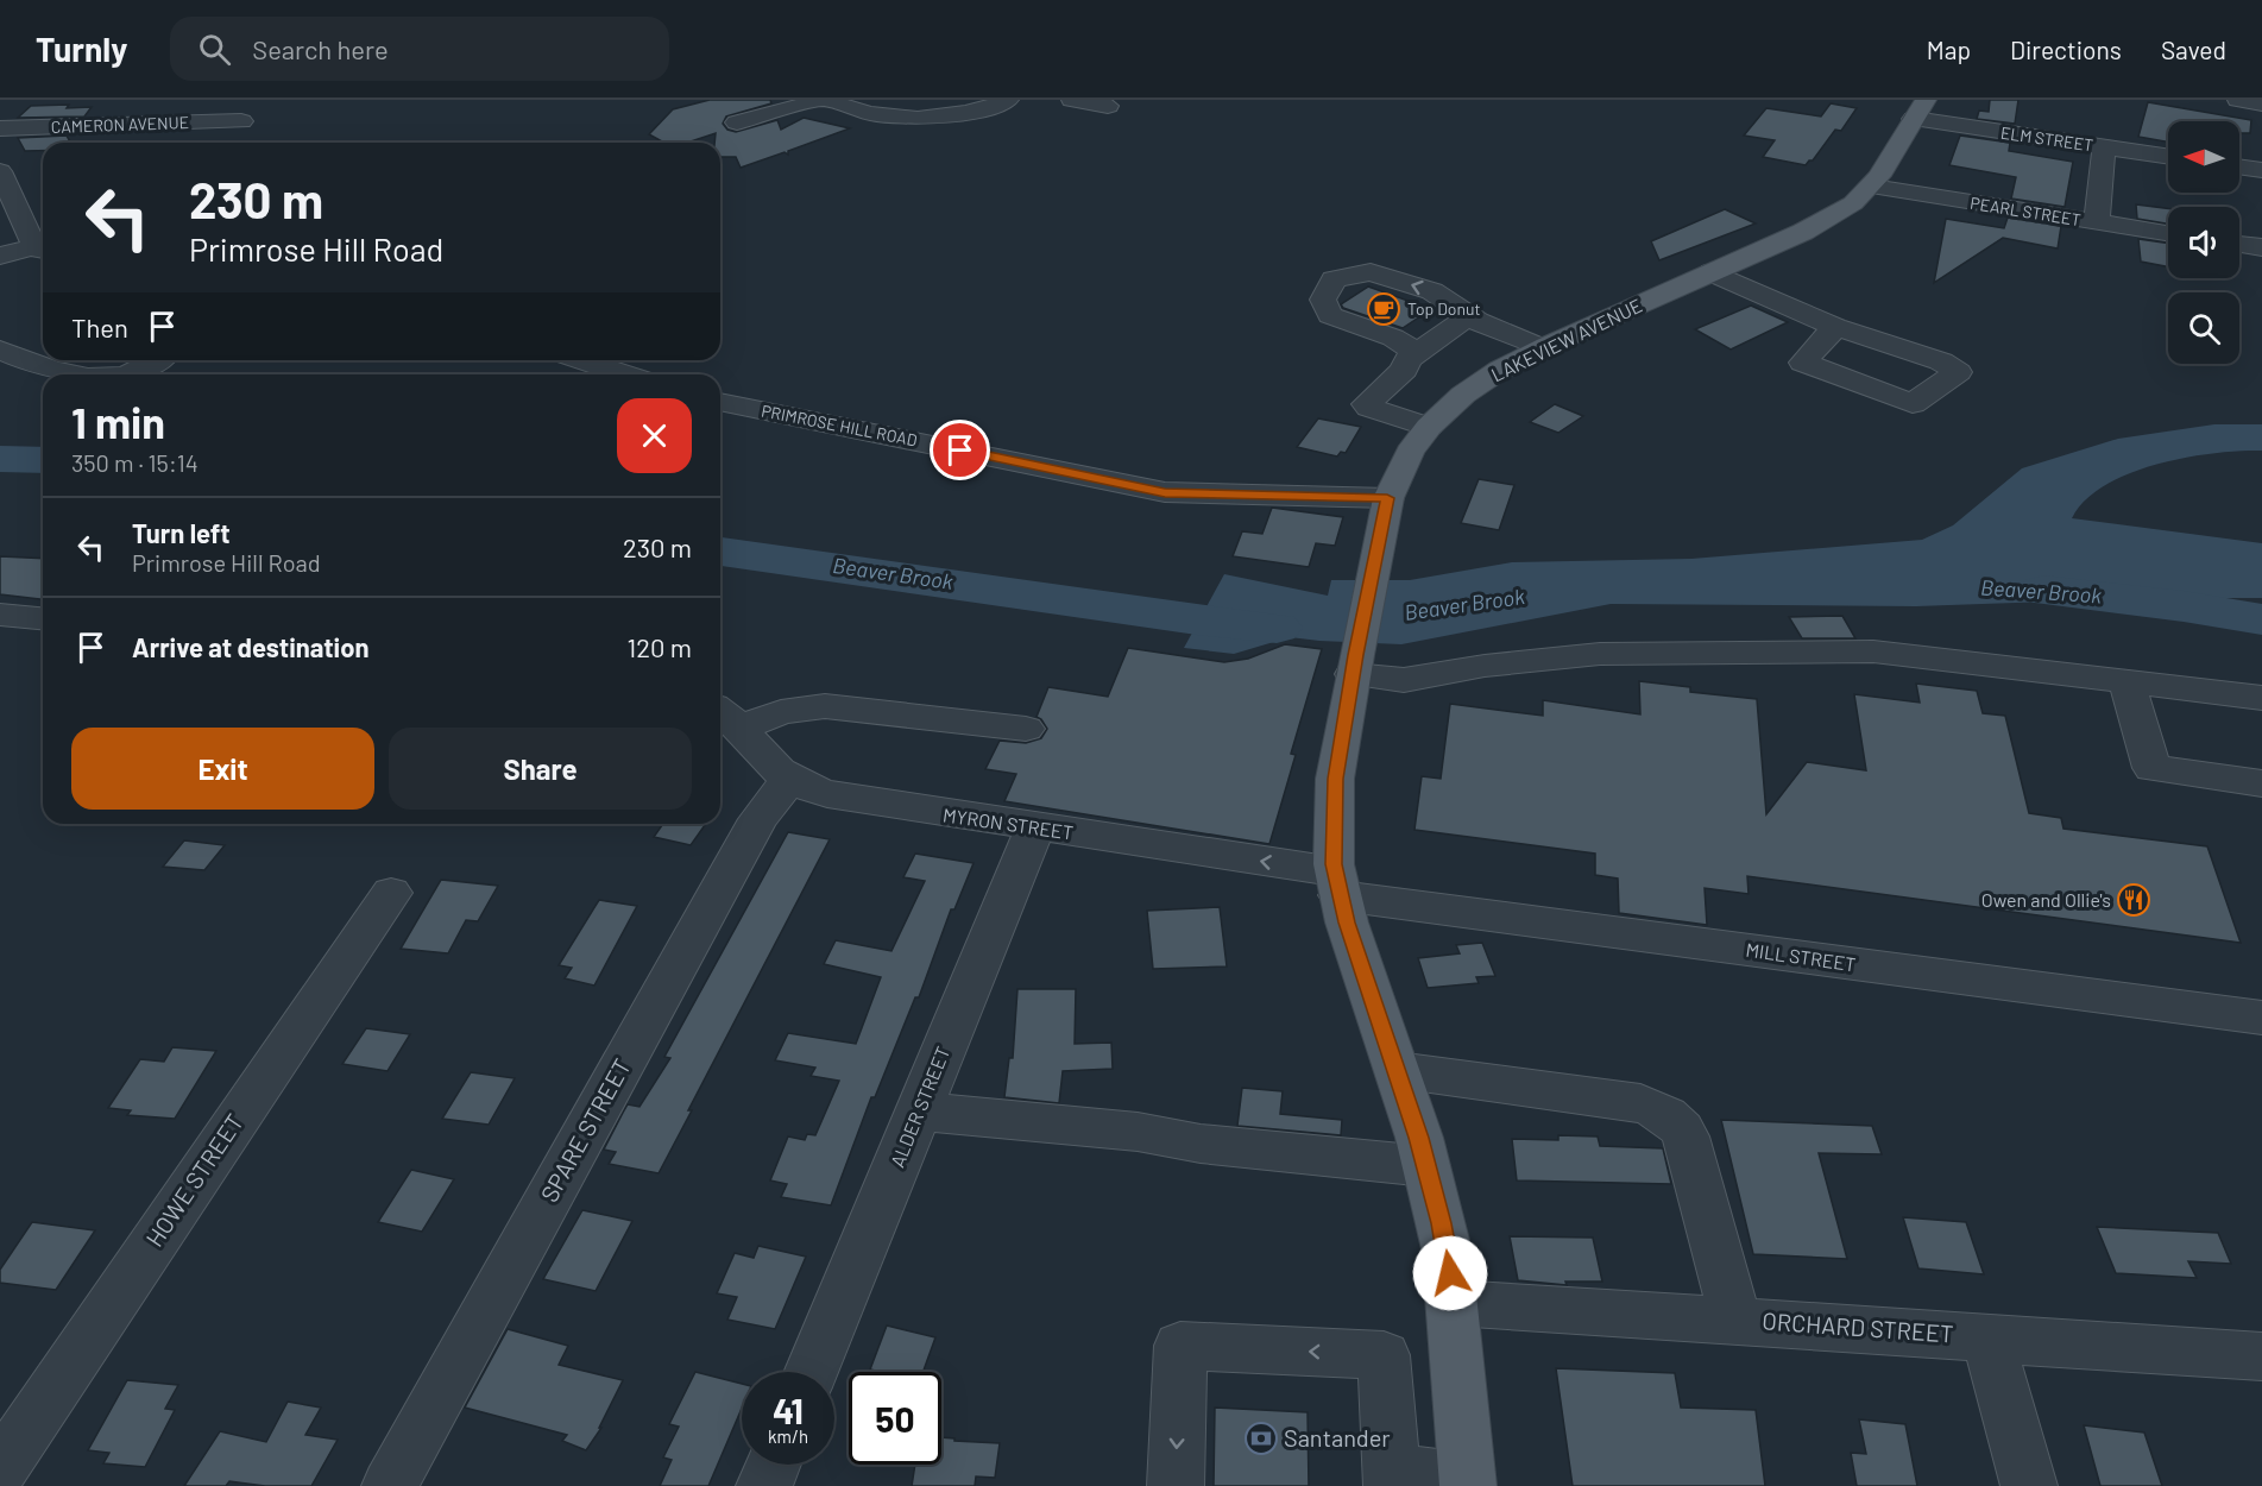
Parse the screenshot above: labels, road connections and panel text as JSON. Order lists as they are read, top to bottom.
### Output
{
  "streets": {
    "main road": ["LAKEVIEW AVENUE"],
    "street": [
      "CAMERON AVENUE",
      "ELM STREET",
      "PEARL STREET",
      "PRIMROSE HILL ROAD",
      "MYRON STREET",
      "MILL STREET",
      "ALDER STREET",
      "SPARE STREET",
      "HOWE STREET",
      "ORCHARD STREET"
    ]
  },
  "crossings": [
    ["ELM STREET", "LAKEVIEW AVENUE"],
    ["PEARL STREET", "LAKEVIEW AVENUE"],
    ["LAKEVIEW AVENUE", "PRIMROSE HILL ROAD"],
    ["LAKEVIEW AVENUE", "MYRON STREET"],
    ["LAKEVIEW AVENUE", "MILL STREET"],
    ["LAKEVIEW AVENUE", "ORCHARD STREET"],
    ["MYRON STREET", "MILL STREET"],
    ["MYRON STREET", "ALDER STREET"],
    ["MYRON STREET", "SPARE STREET"]
  ],
  "water": ["Beaver Brook"],
  "places": {
    "cafe": ["Top Donut"],
    "restaurant": ["Owen and Ollie's"],
    "bank": ["Santander"]
  },
  "north": "left",
  "page": {
    "header": "Turnly",
    "search": "Search here",
    "nav": ["Map", "Directions", "Saved"],
    "turn": ["230 m", "Primrose Hill Road"],
    "then": "Then",
    "heading": ["1 min", "350 m · 15:14"],
    "list": [
      {
        "name": "Turn left",
        "note": "Primrose Hill Road",
        "value": "230 m"
      },
      {
        "name": "Arrive at destination",
        "value": "120 m"
      }
    ],
    "buttons": ["Exit", "Share"],
    "speed": "41 km/h",
    "limit": "50"
  }
}
